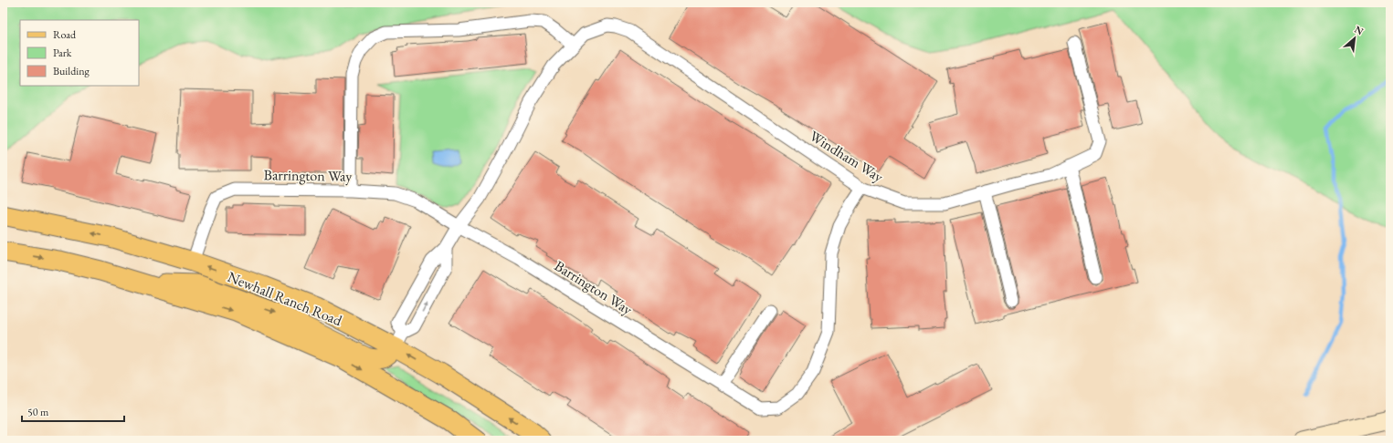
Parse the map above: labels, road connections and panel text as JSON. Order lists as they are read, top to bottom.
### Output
{
  "streets": {
    "main road": ["Newhall Ranch Road"],
    "street": ["Windham Way", "Barrington Way"]
  },
  "crossings": [
    ["Windham Way", "Barrington Way"],
    ["Barrington Way", "Newhall Ranch Road"]
  ],
  "legend": ["Road", "Park", "Building"],
  "scale_bar": "50 m",
  "north": "top right"
}
